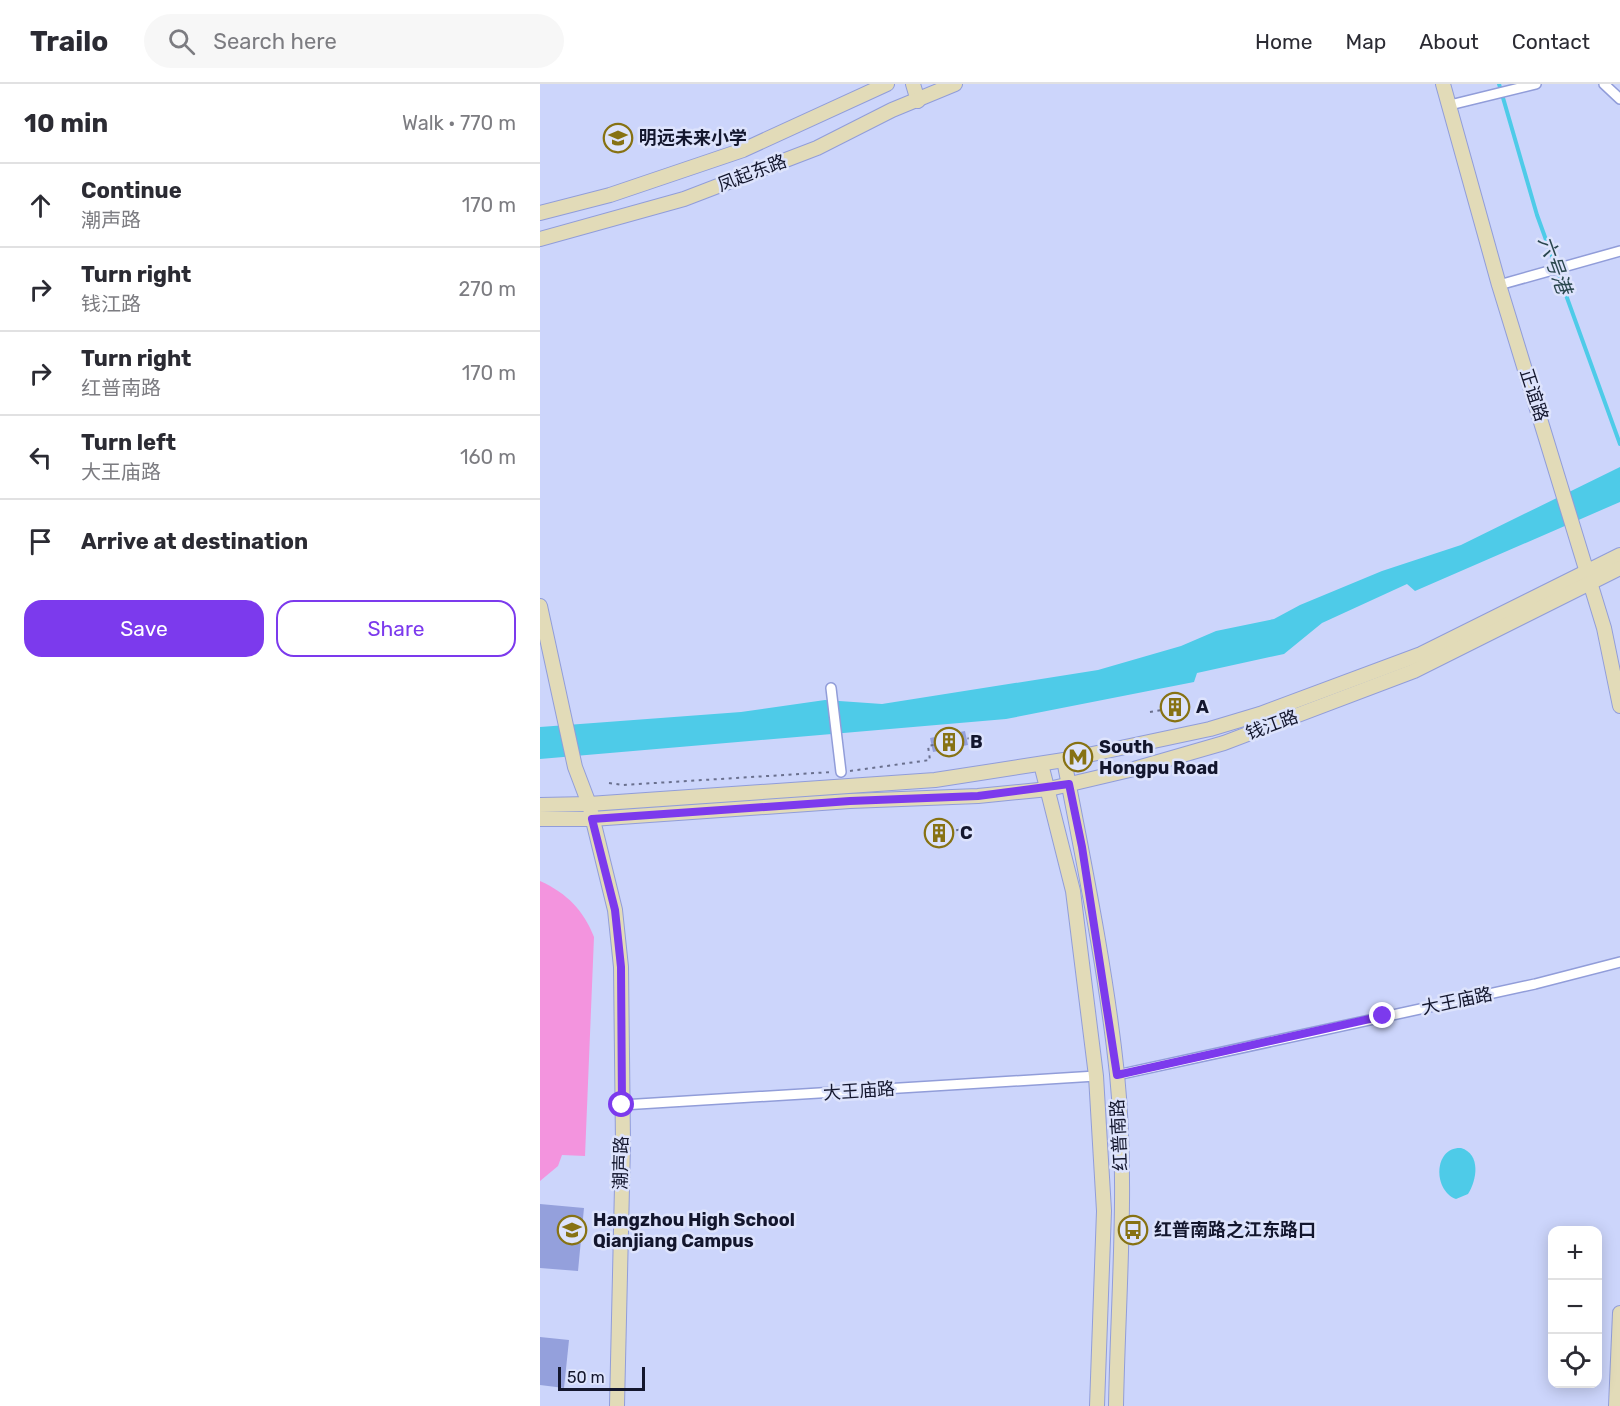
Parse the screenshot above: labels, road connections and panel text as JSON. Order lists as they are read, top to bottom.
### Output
{
  "streets": {
    "main road": [
      "凤起东路",
      "正谊路",
      "钱江路",
      "红普南路",
      "潮声路"
    ],
    "street": ["大王庙路"]
  },
  "crossings": [
    ["正谊路", "钱江路"],
    ["钱江路", "红普南路"],
    ["钱江路", "潮声路"],
    ["大王庙路", "红普南路"],
    ["大王庙路", "潮声路"]
  ],
  "water": ["六号港"],
  "places": {
    "school or university": ["明远未来小学", "Hangzhou High School Qianjiang Campus"],
    "building": ["A", "B", "C"],
    "metro station": ["South Hongpu Road"],
    "bus stop": ["红普南路之江东路口"]
  },
  "scale_bar": "50 m",
  "page": {
    "header": "Trailo",
    "search": "Search here",
    "nav": [
      "Home",
      "Map",
      "About",
      "Contact"
    ],
    "heading": ["10 min", "Walk · 770 m"],
    "list": [
      ["Continue", "潮声路", "170 m"],
      ["Turn right", "钱江路", "270 m"],
      ["Turn right", "红普南路", "170 m"],
      ["Turn left", "大王庙路", "160 m"],
      "Arrive at destination"
    ],
    "buttons": ["Save", "Share"],
    "map_buttons": ["+", "−"],
    "scale": "50 m"
  }
}
